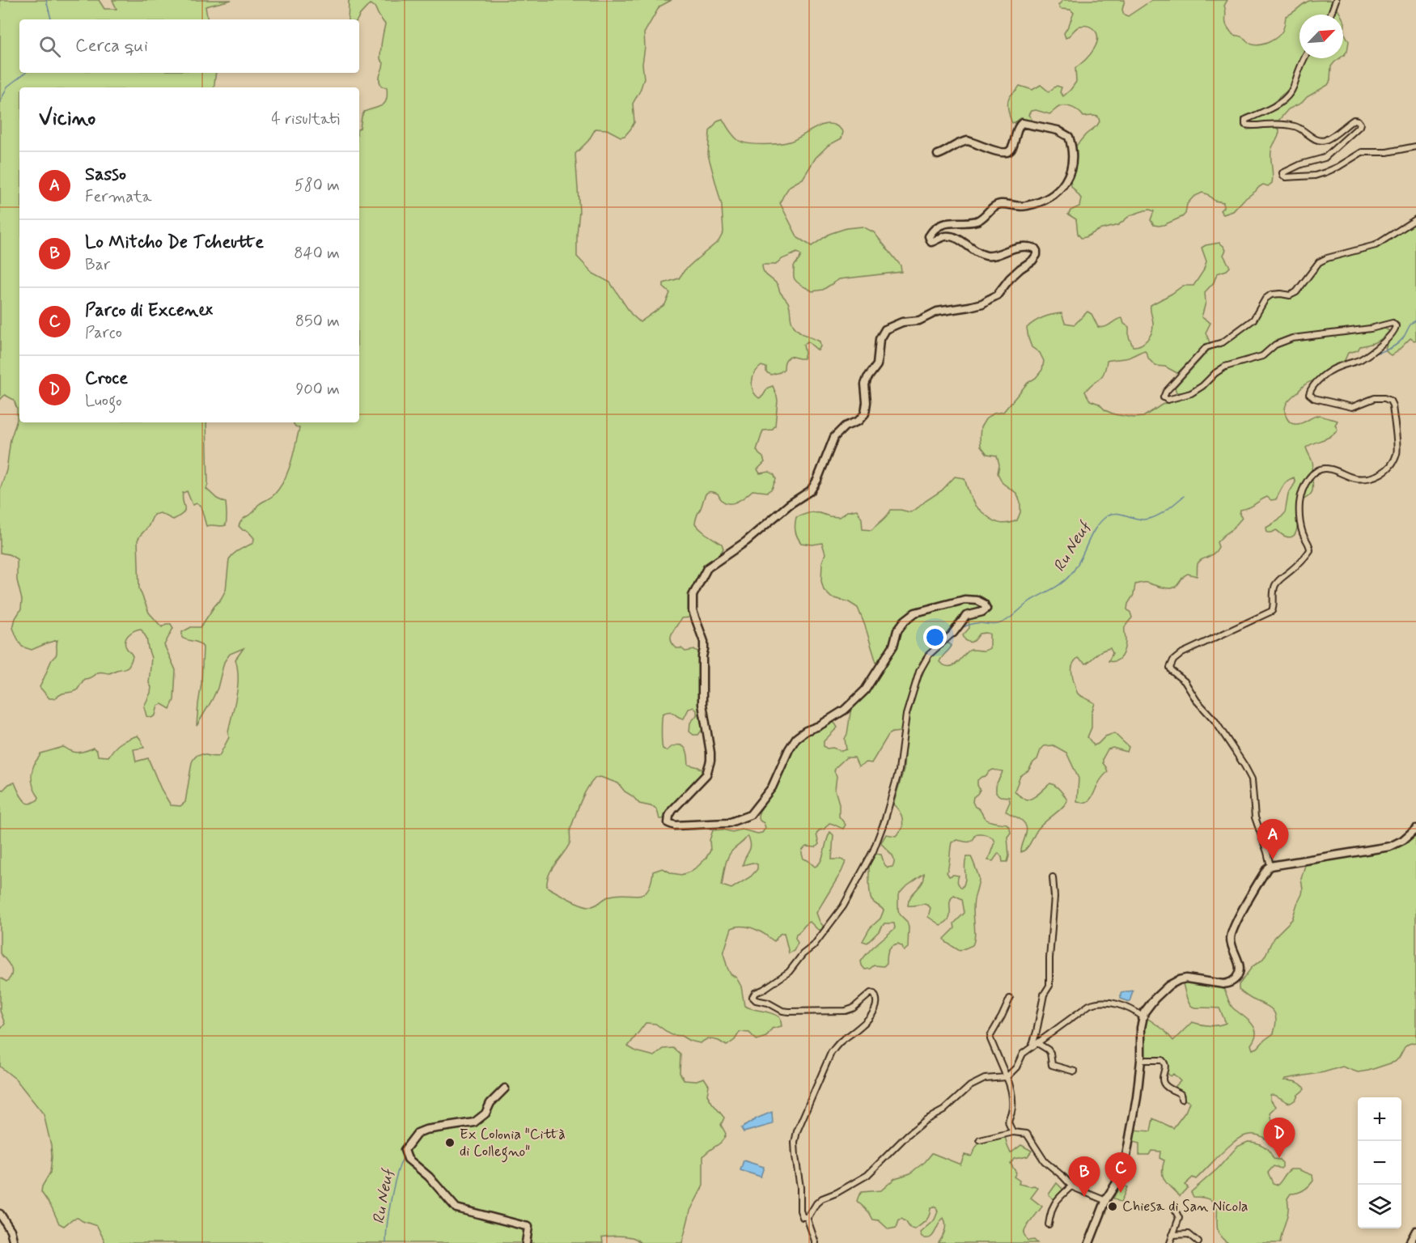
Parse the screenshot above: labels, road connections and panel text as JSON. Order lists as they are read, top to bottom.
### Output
{
  "water": ["Ru Neuf"],
  "places": ["Ex Colonia \"Città di Collegno\"", "Chiesa di San Nicola"],
  "north": "top right",
  "page": {
    "search": "Cerca qui",
    "heading": ["Vicino", "4 risultati"],
    "list": [
      {
        "mark": "A",
        "name": "Sasso",
        "note": "Fermata",
        "value": "580 m"
      },
      {
        "mark": "B",
        "name": "Lo Mitcho De Tcheutte",
        "note": "Bar",
        "value": "840 m"
      },
      {
        "mark": "C",
        "name": "Parco di Excenex",
        "note": "Parco",
        "value": "850 m"
      },
      {
        "mark": "D",
        "name": "Croce",
        "note": "Luogo",
        "value": "900 m"
      }
    ],
    "pins": [
      "A",
      "D",
      "C",
      "B"
    ],
    "map_buttons": ["+", "−"]
  }
}
